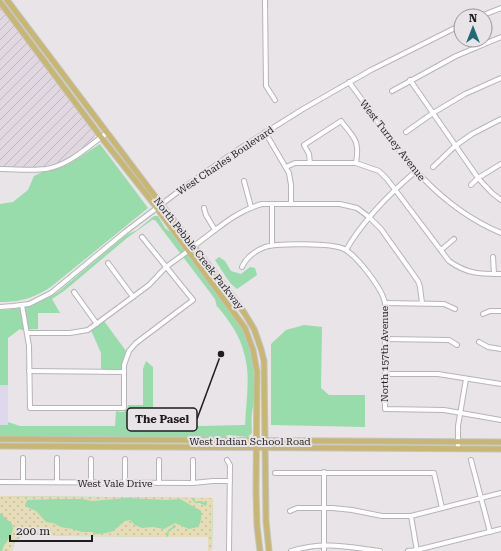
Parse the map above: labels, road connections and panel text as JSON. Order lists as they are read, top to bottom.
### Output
{
  "streets": {
    "main road": ["North Pebble Creek Parkway", "West Indian School Road"],
    "street": [
      "West Turney Avenue",
      "West Charles Boulevard",
      "North 157th Avenue",
      "West Vale Drive"
    ]
  },
  "crossings": [
    ["West Turney Avenue", "West Charles Boulevard"],
    ["West Charles Boulevard", "North Pebble Creek Parkway"],
    ["North Pebble Creek Parkway", "West Indian School Road"]
  ],
  "places": ["The Pasel"],
  "scale_bar": "200 m",
  "north": "top"
}
